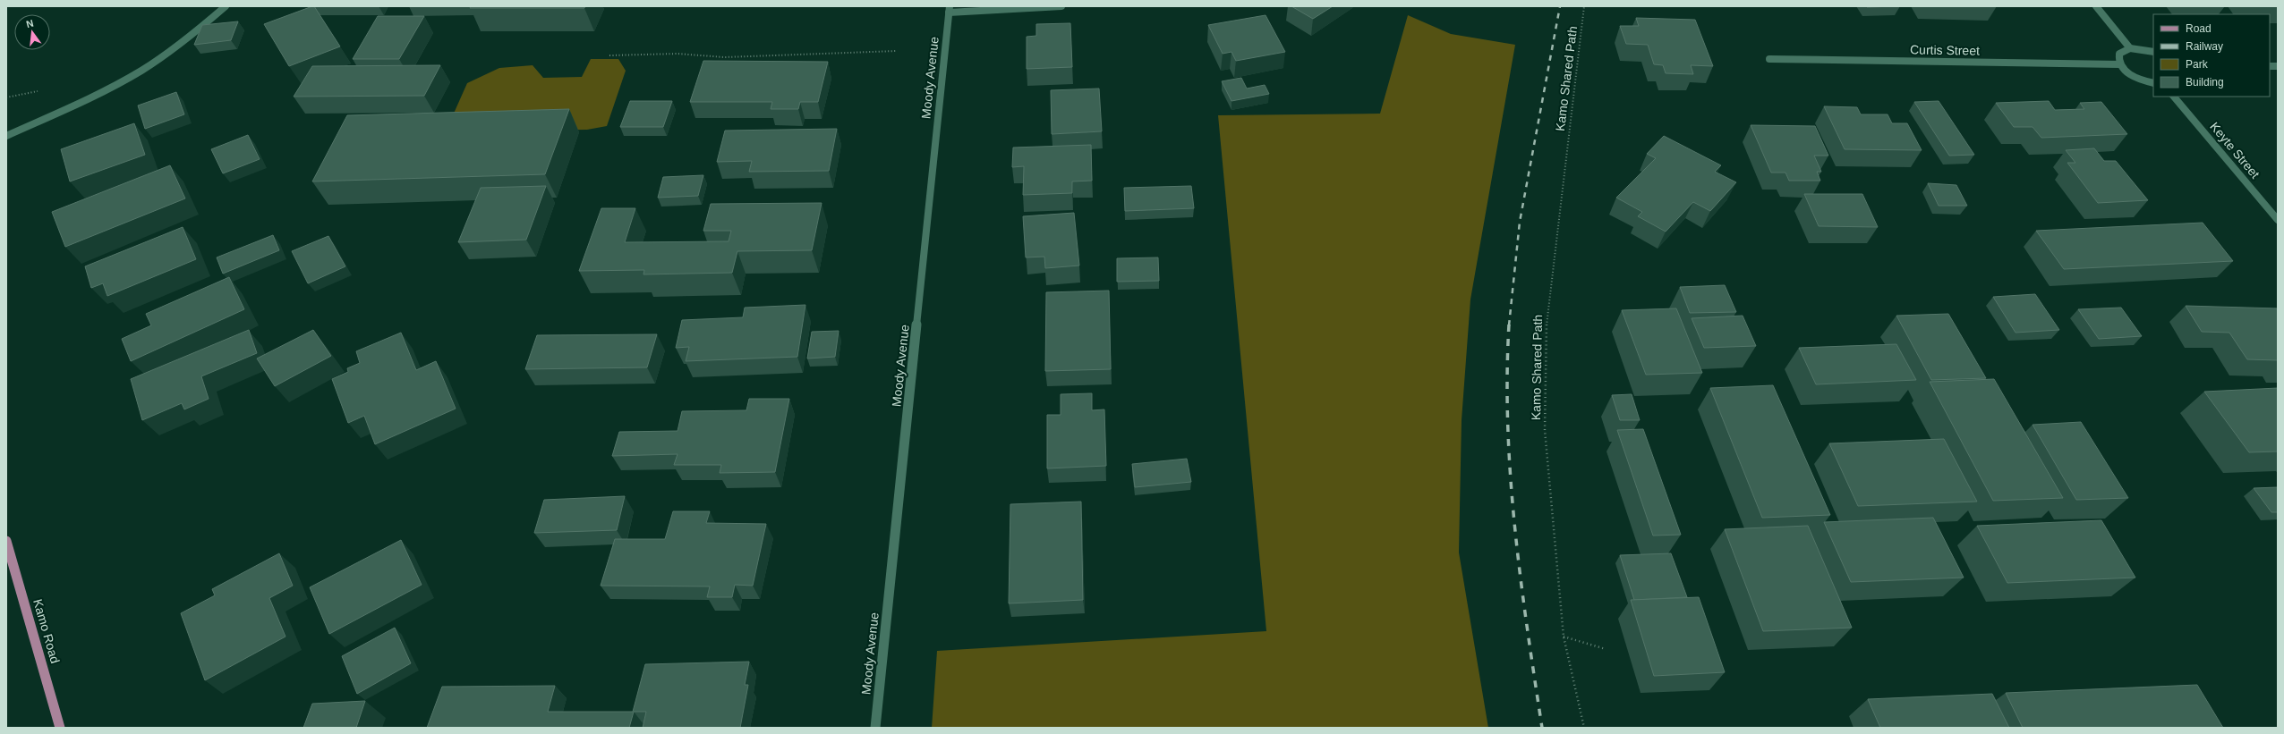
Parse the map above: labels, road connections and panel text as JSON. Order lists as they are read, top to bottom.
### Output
{
  "streets": {
    "main road": ["Kamo Road"],
    "street": ["Curtis Street", "Moody Avenue", "Keyte Street"],
    "path": ["Kamo Shared Path"]
  },
  "legend": [
    "Road",
    "Railway",
    "Park",
    "Building"
  ],
  "north": "top"
}
